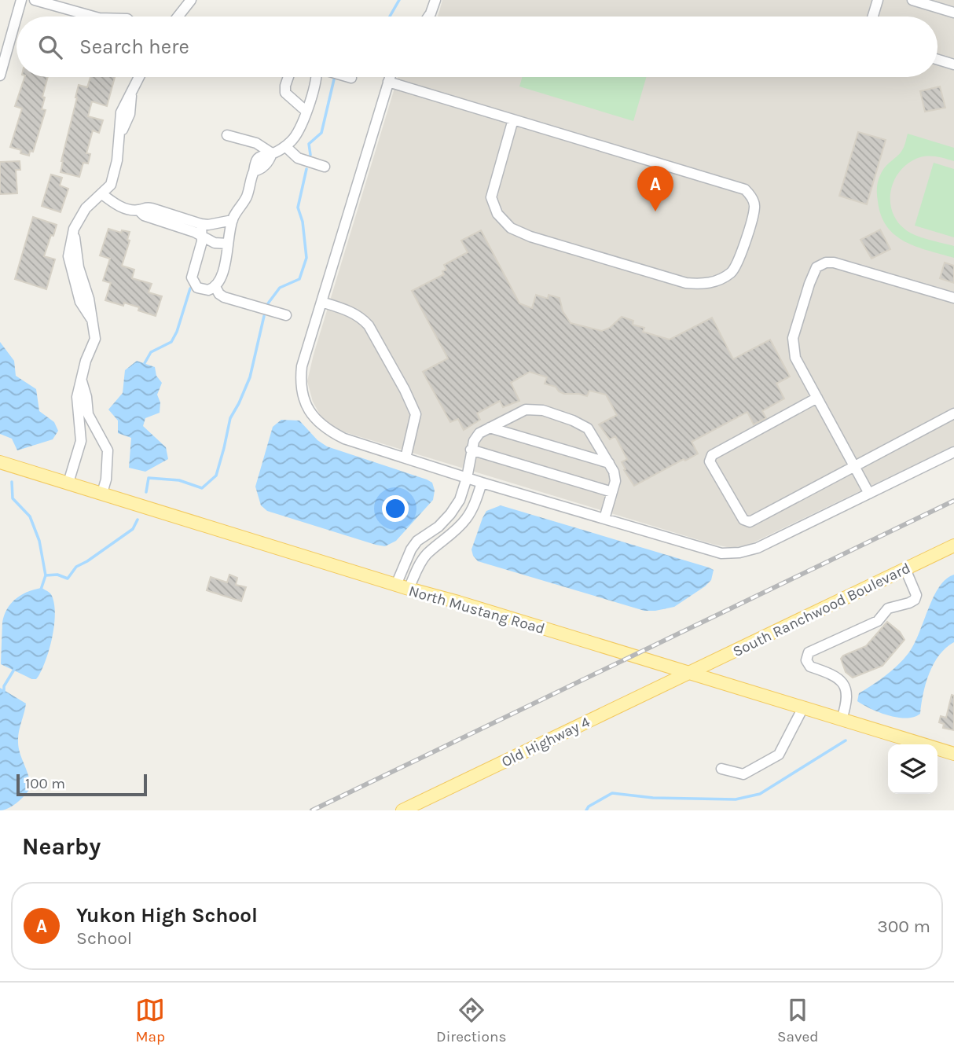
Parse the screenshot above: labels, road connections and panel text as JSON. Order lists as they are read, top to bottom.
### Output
{
  "streets": {
    "main road": ["North Mustang Road", "South Ranchwood Boulevard", "Old Highway 4"]
  },
  "crossings": [
    ["North Mustang Road", "South Ranchwood Boulevard"],
    ["North Mustang Road", "Old Highway 4"],
    ["South Ranchwood Boulevard", "Old Highway 4"]
  ],
  "scale_bar": "100 m",
  "page": {
    "search": "Search here",
    "pins": "A",
    "scale": "100 m",
    "heading": "Nearby",
    "list": [
      {
        "mark": "A",
        "name": "Yukon High School",
        "note": "School",
        "value": "300 m"
      }
    ],
    "nav": ["Map", "Directions", "Saved"]
  }
}
